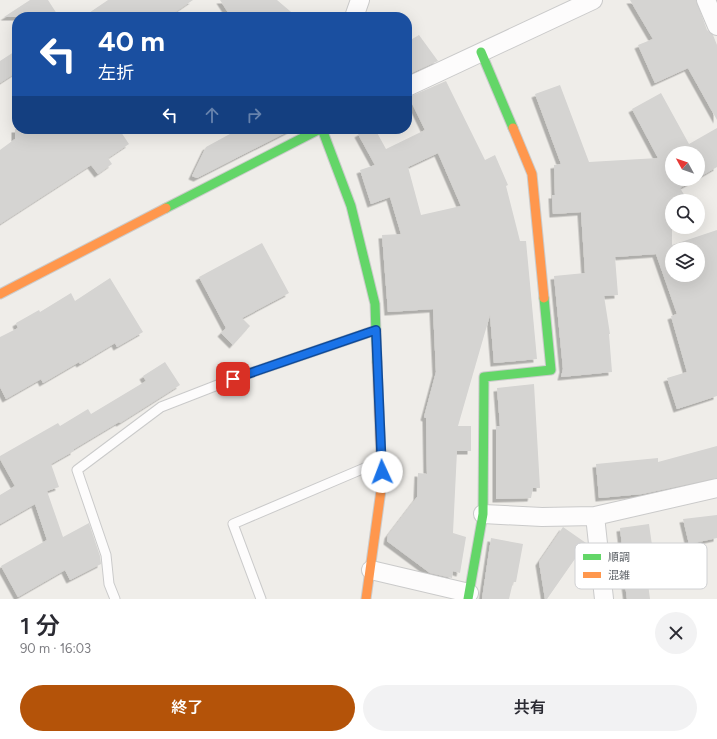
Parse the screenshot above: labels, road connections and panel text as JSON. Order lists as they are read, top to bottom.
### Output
{
  "legend": ["順調", "混雑"],
  "north": "top left",
  "page": {
    "turn": ["40 m", "左折"],
    "heading": ["1 分", "90 m · 16:03"],
    "buttons": ["終了", "共有"]
  }
}
